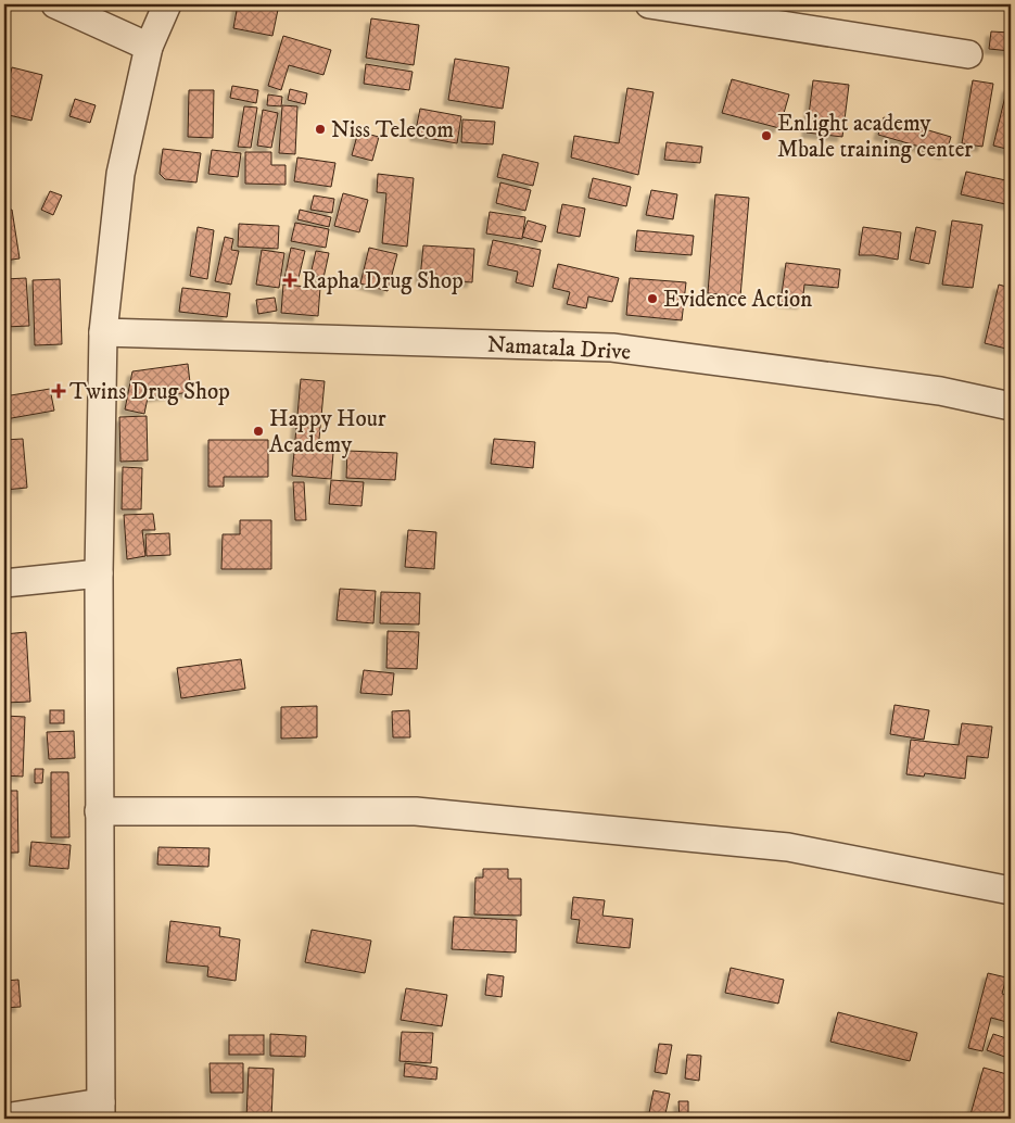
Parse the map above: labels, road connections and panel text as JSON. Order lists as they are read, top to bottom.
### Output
{
  "streets": {
    "street": ["Namatala Drive"]
  },
  "places": {
    "other": [
      "Niss Telecom",
      "Enlight academy Mbale training center",
      "Evidence Action",
      "Happy Hour Academy"
    ],
    "health": ["Rapha Drug Shop", "Twins Drug Shop"]
  }
}
